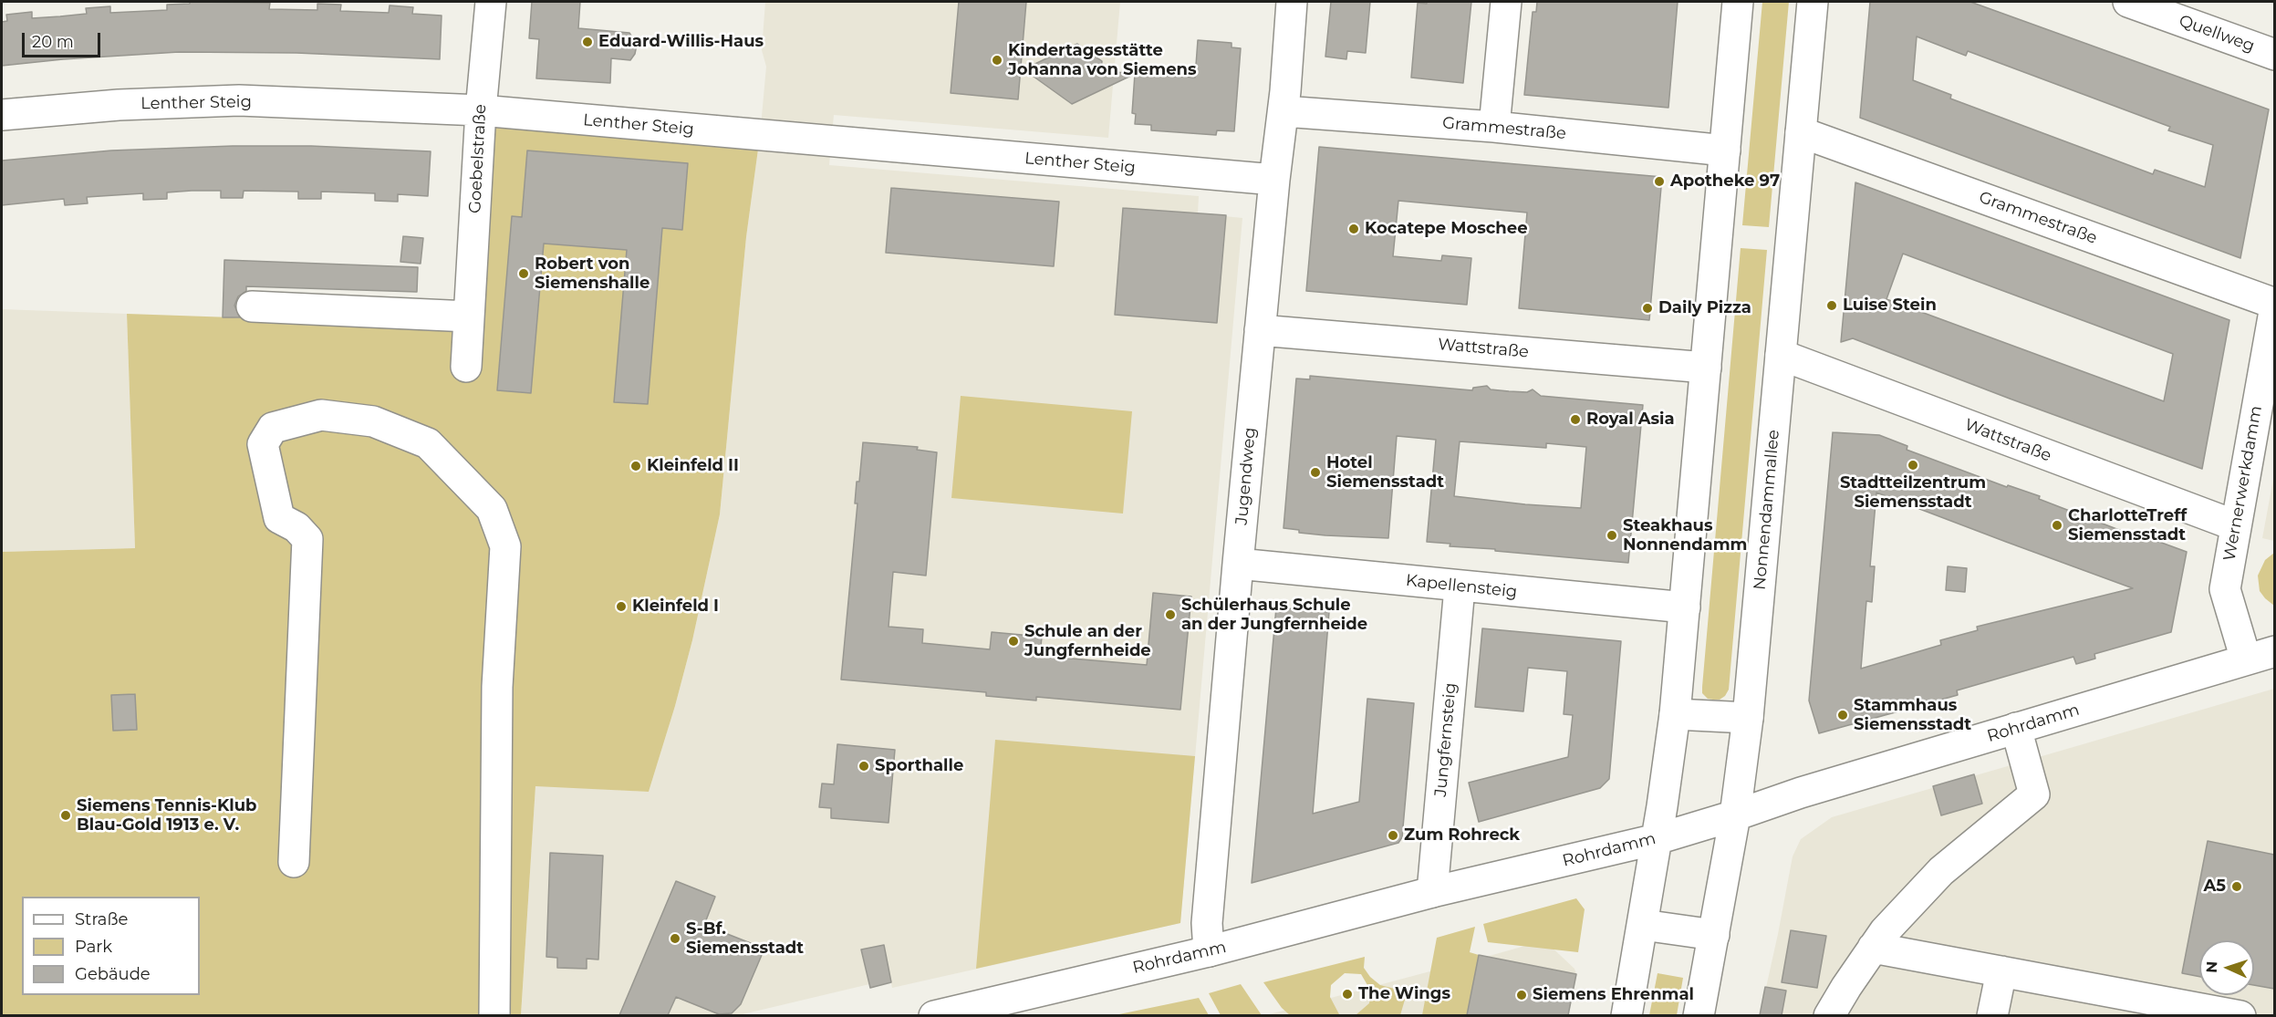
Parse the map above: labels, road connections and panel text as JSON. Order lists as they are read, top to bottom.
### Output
{
  "streets": {
    "street": [
      "Quellweg",
      "Lenther Steig",
      "Grammestraße",
      "Goebelstraße",
      "Wattstraße",
      "Jugendweg",
      "Wernerwerkdamm",
      "Nonnendammallee",
      "Kapellensteig",
      "Rohrdamm",
      "Jungfernsteig"
    ]
  },
  "crossings": [
    ["Lenther Steig", "Goebelstraße"],
    ["Lenther Steig", "Jugendweg"],
    ["Grammestraße", "Jugendweg"],
    ["Grammestraße", "Wernerwerkdamm"],
    ["Grammestraße", "Nonnendammallee"],
    ["Wattstraße", "Jugendweg"],
    ["Wattstraße", "Wernerwerkdamm"],
    ["Wattstraße", "Nonnendammallee"],
    ["Jugendweg", "Kapellensteig"],
    ["Jugendweg", "Rohrdamm"],
    ["Wernerwerkdamm", "Rohrdamm"],
    ["Nonnendammallee", "Rohrdamm"],
    ["Kapellensteig", "Jungfernsteig"],
    ["Rohrdamm", "Jungfernsteig"]
  ],
  "places": [
    "Eduard-Willis-Haus",
    "Kindertagesstätte Johanna von Siemens",
    "Apotheke 97",
    "Kocatepe Moschee",
    "Robert von Siemenshalle",
    "Luise Stein",
    "Daily Pizza",
    "Royal Asia",
    "Stadtteilzentrum Siemensstadt",
    "Kleinfeld II",
    "Hotel Siemensstadt",
    "CharlotteTreff Siemensstadt",
    "Steakhaus Nonnendamm",
    "Kleinfeld I",
    "Schülerhaus Schule an der Jungfernheide",
    "Schule an der Jungfernheide",
    "Stammhaus Siemensstadt",
    "Sporthalle",
    "Siemens Tennis-Klub Blau-Gold 1913 e. V.",
    "Zum Rohreck",
    "A5",
    "S-Bf. Siemensstadt",
    "The Wings",
    "Siemens Ehrenmal"
  ],
  "legend": ["Straße", "Park", "Gebäude"],
  "scale_bar": "20 m",
  "north": "left"
}
